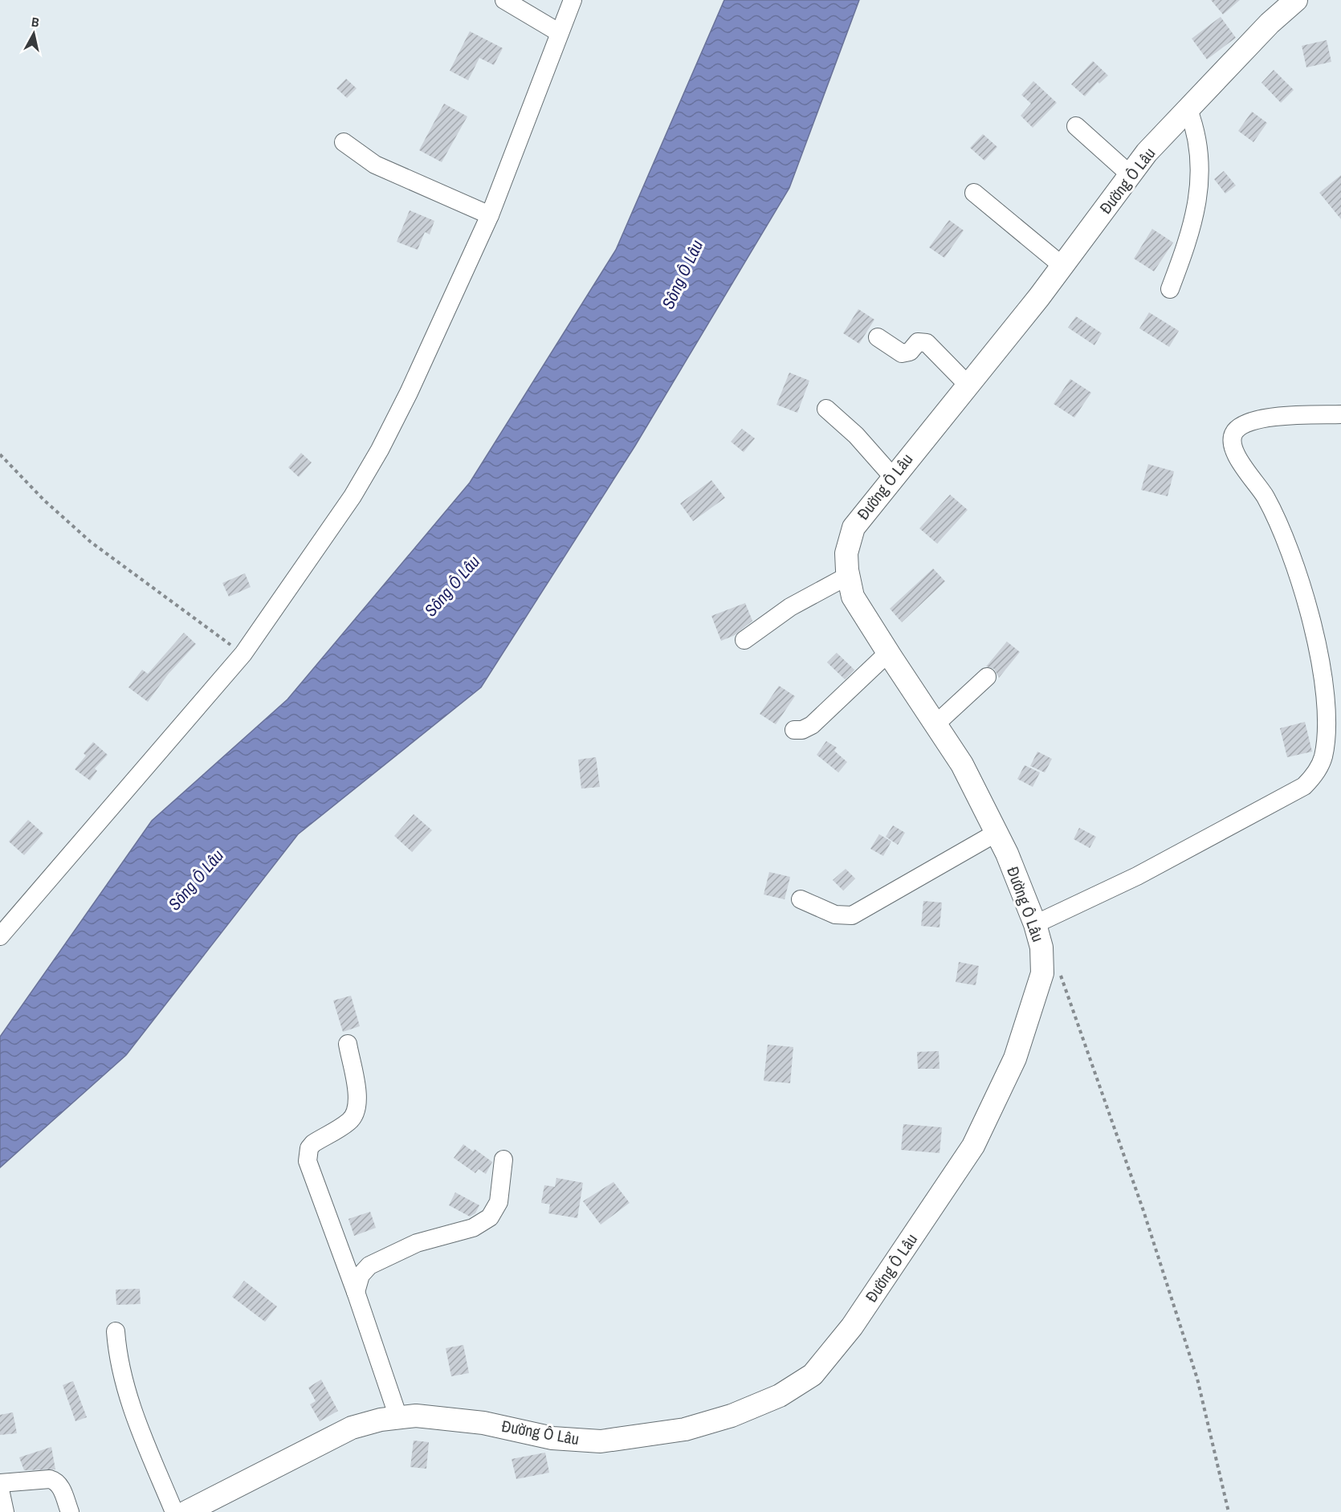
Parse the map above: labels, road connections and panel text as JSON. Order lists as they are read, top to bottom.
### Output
{
  "streets": {
    "main road": ["Đường Ô Lâu"]
  },
  "water": ["Sông Ô Lâu"],
  "north": "top"
}
